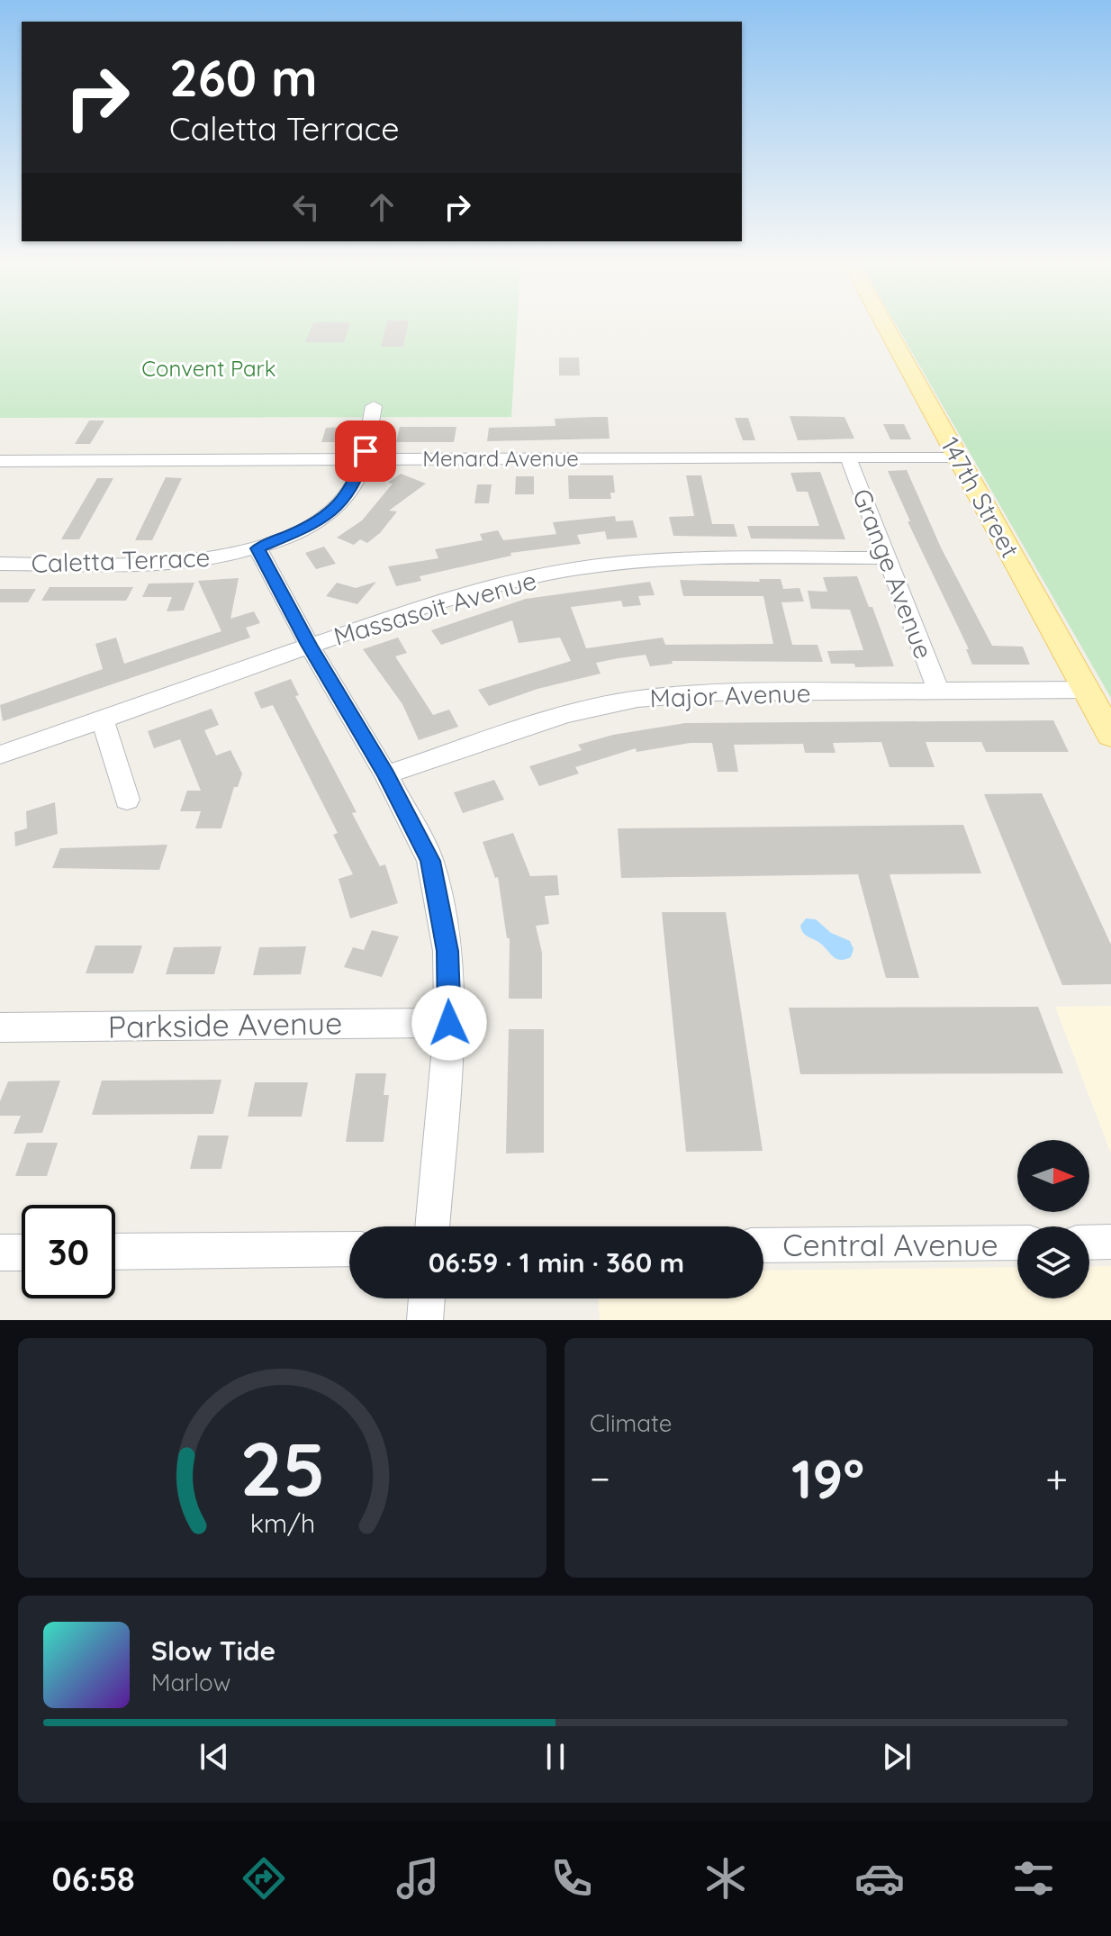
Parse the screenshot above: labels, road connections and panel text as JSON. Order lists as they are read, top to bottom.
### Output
{
  "streets": {
    "main road": ["147th Street"],
    "street": [
      "Menard Avenue",
      "Caletta Terrace",
      "Grange Avenue",
      "Massasoit Avenue",
      "Major Avenue",
      "Parkside Avenue",
      "Central Avenue"
    ]
  },
  "crossings": [
    ["Menard Avenue", "147th Street"],
    ["Menard Avenue", "Caletta Terrace"],
    ["Menard Avenue", "Grange Avenue"],
    ["147th Street", "Major Avenue"],
    ["Grange Avenue", "Massasoit Avenue"],
    ["Grange Avenue", "Major Avenue"]
  ],
  "parks": ["Convent Park"],
  "north": "right",
  "page": {
    "turn": ["260 m", "Caletta Terrace"],
    "limit": "30",
    "trip": "06:59 · 1 min · 360 m",
    "tile": "Climate",
    "heat": ["−", "19°", "+"],
    "song": ["Slow Tide", "Marlow"],
    "tabs": "06:58",
    "gauge": ["25", "km/h"]
  }
}
